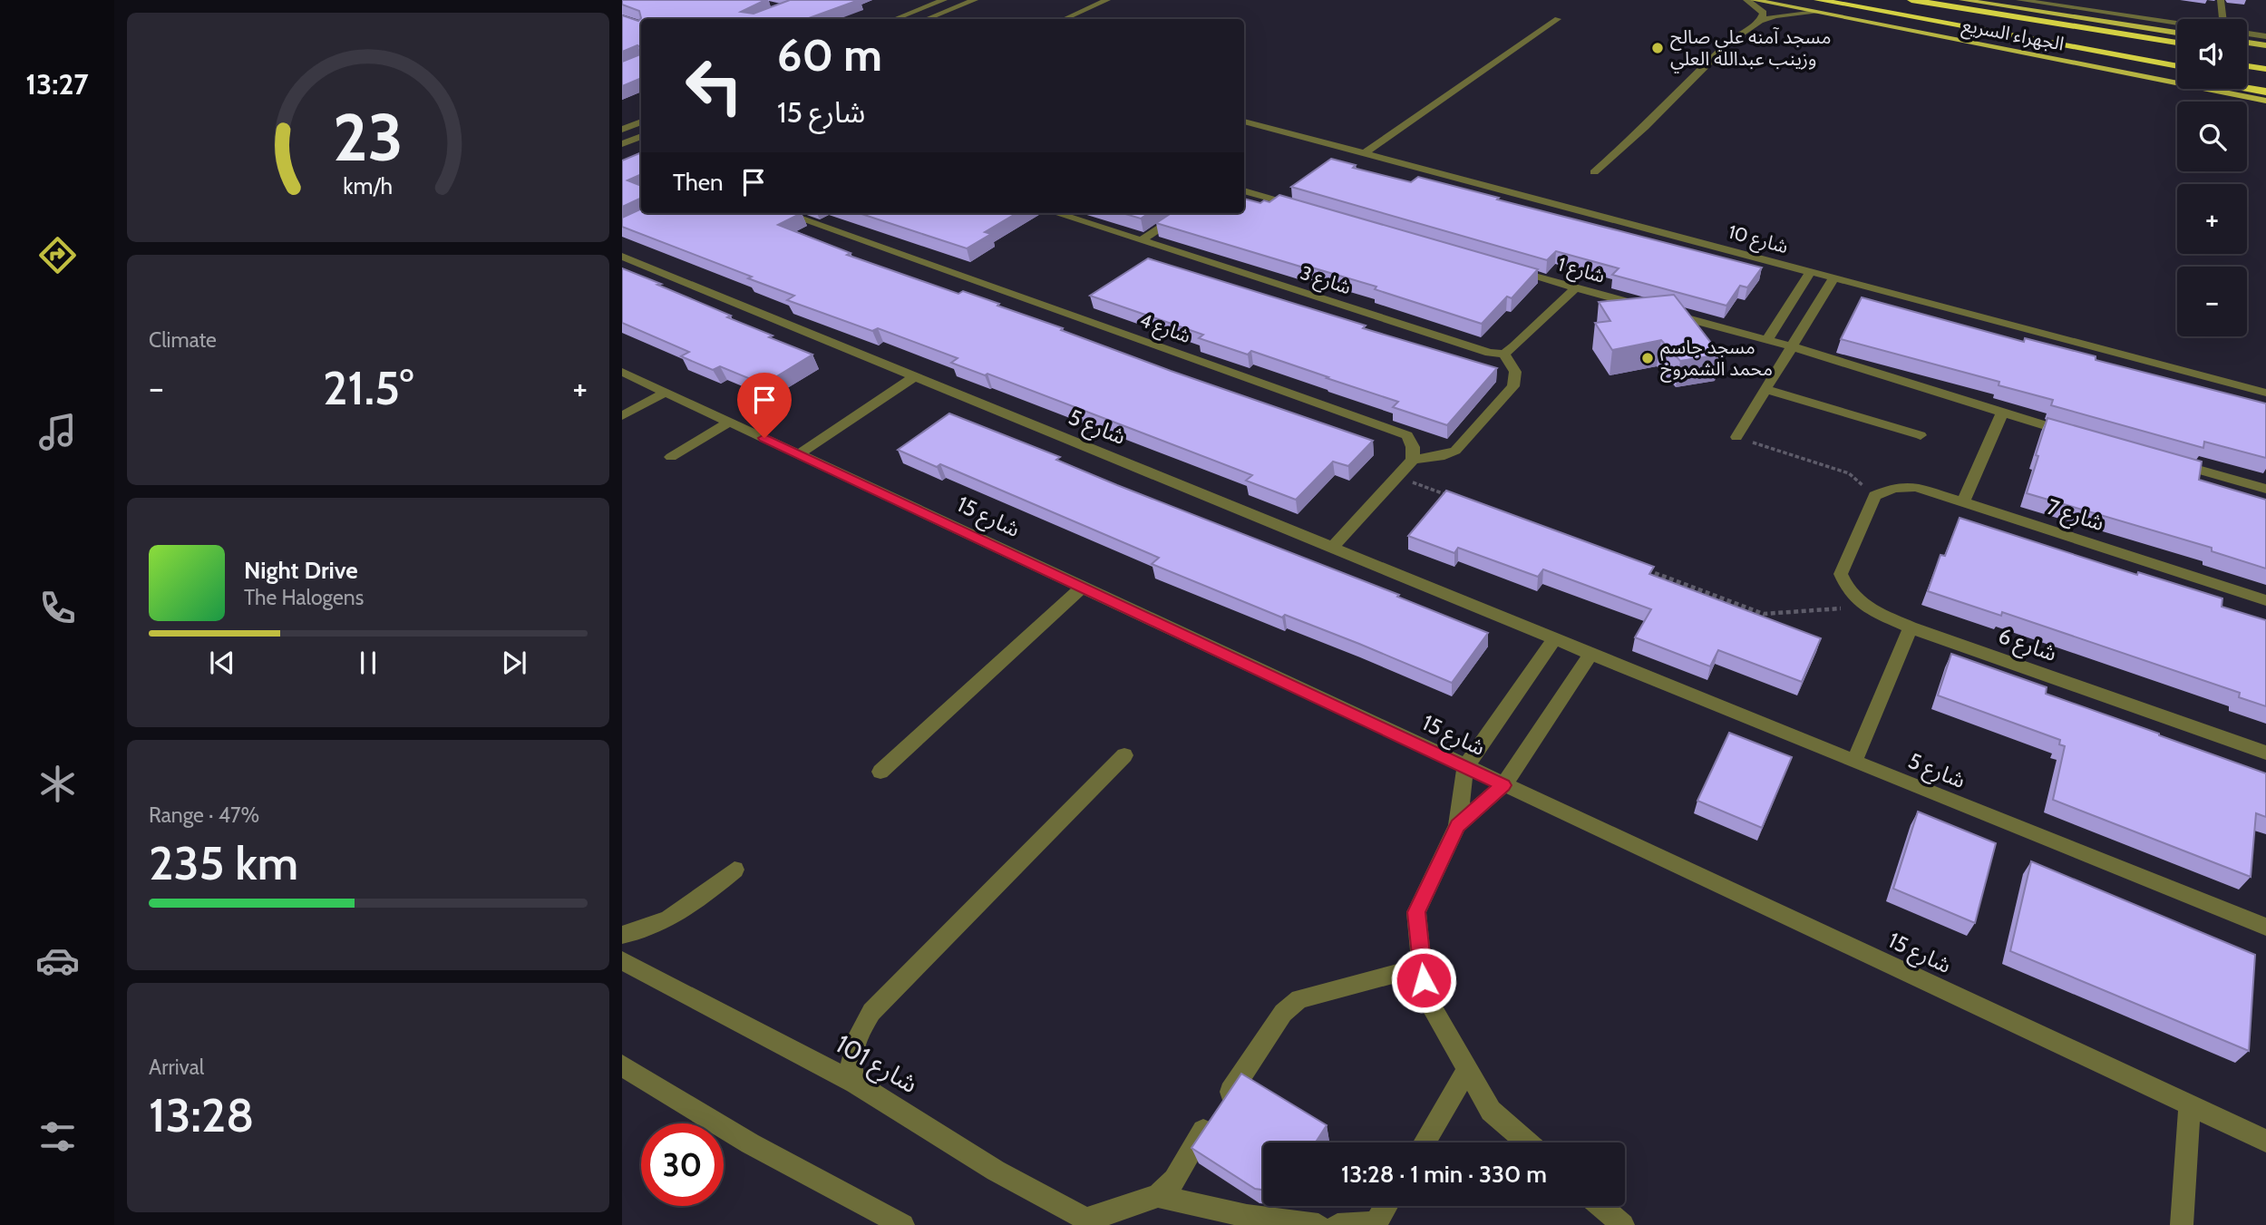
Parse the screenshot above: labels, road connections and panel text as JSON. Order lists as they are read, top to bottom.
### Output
{
  "streets": {
    "highway": ["الجهراء السريع"],
    "street": [
      "شارع 10",
      "شارع 1",
      "شارع 3",
      "شارع 4",
      "شارع 5",
      "شارع 7",
      "شارع 15",
      "شارع 6",
      "شارع 101"
    ]
  },
  "places": ["مسجد آمنه علي صالح وزينب عبدالله العلي", "مسجد جاسم محمد الشمروخ"],
  "page": {
    "tabs": "13:27",
    "map_buttons": ["+", "−"],
    "turn": ["60 m", "شارع 15"],
    "then": "Then",
    "tile": [
      "Climate",
      ["Range · 47%", "235 km"],
      ["Arrival", "13:28"]
    ],
    "heat": ["−", "21.5°", "+"],
    "song": ["Night Drive", "The Halogens"],
    "limit": "30",
    "trip": "13:28 · 1 min · 330 m",
    "gauge": ["23", "km/h"]
  }
}
